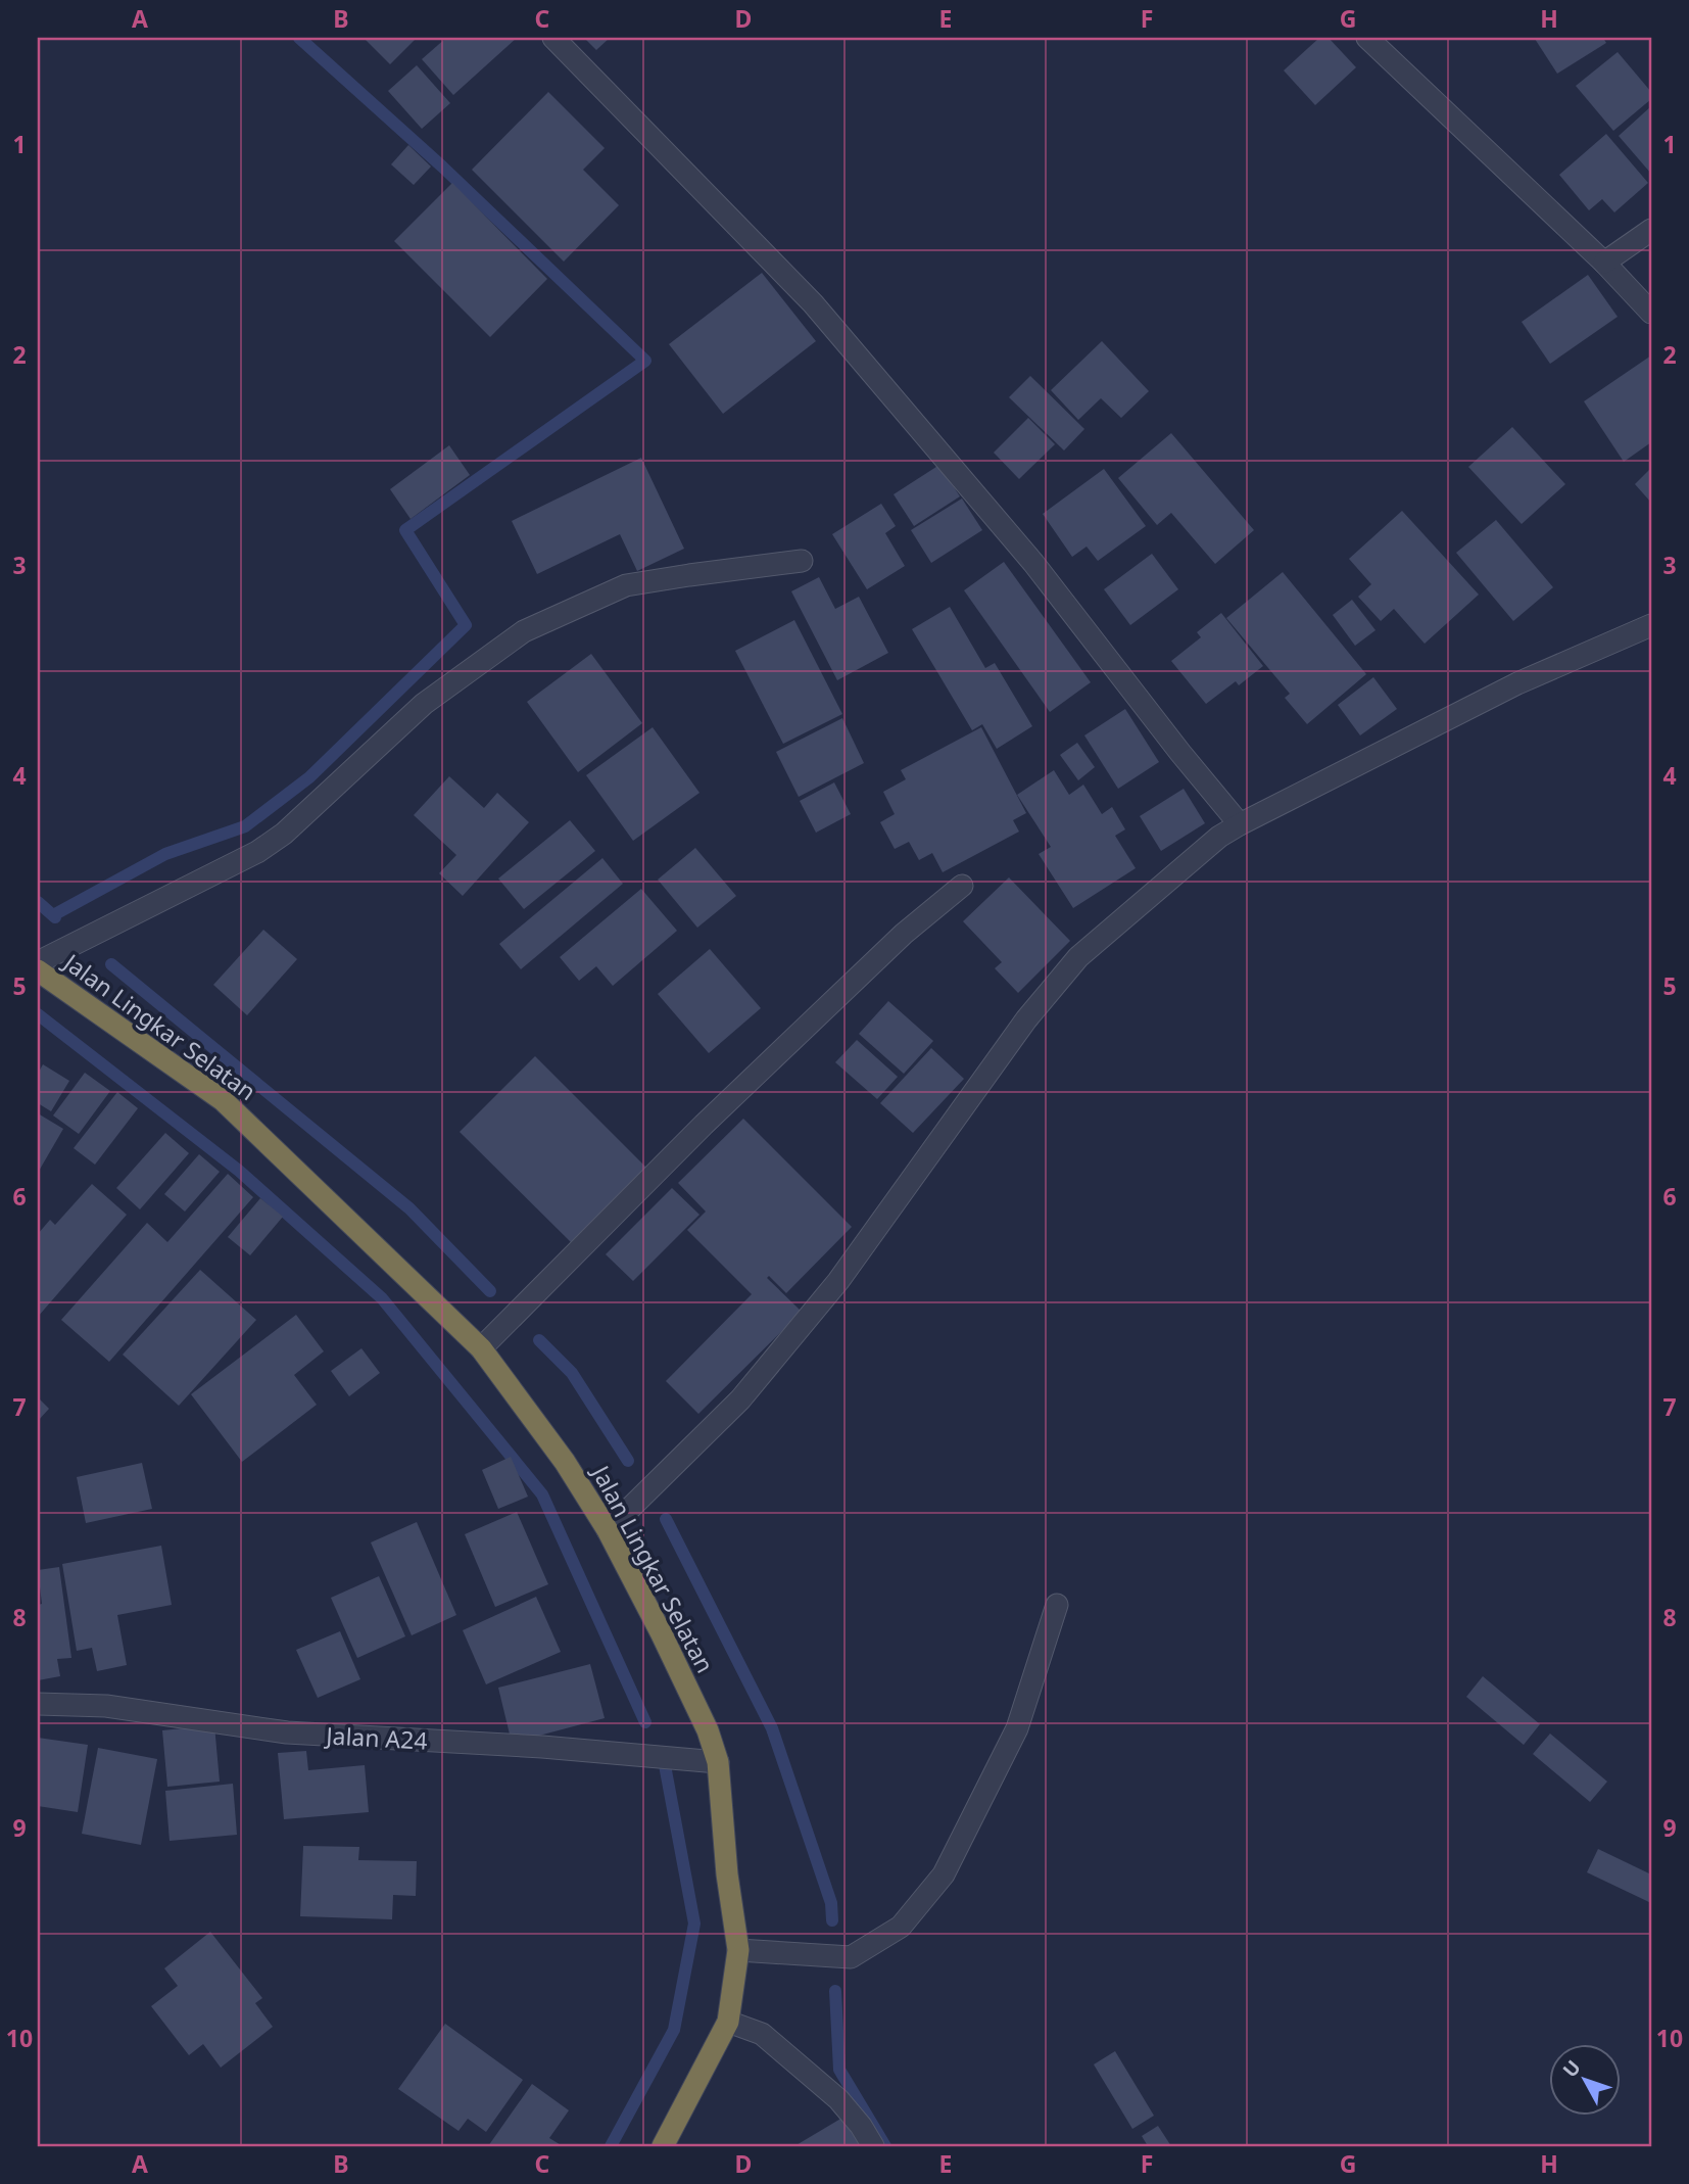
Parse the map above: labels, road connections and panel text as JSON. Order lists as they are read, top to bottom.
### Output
{
  "streets": {
    "highway": ["Jalan Lingkar Selatan"],
    "street": ["Jalan A24"]
  },
  "crossings": [
    ["Jalan Lingkar Selatan", "Jalan A24"]
  ],
  "north": "top left",
  "grid": {
    "columns": [
      "A",
      "B",
      "C",
      "D",
      "E",
      "F",
      "G",
      "H"
    ],
    "rows": [
      "1",
      "2",
      "3",
      "4",
      "5",
      "6",
      "7",
      "8",
      "9",
      "10"
    ]
  }
}
